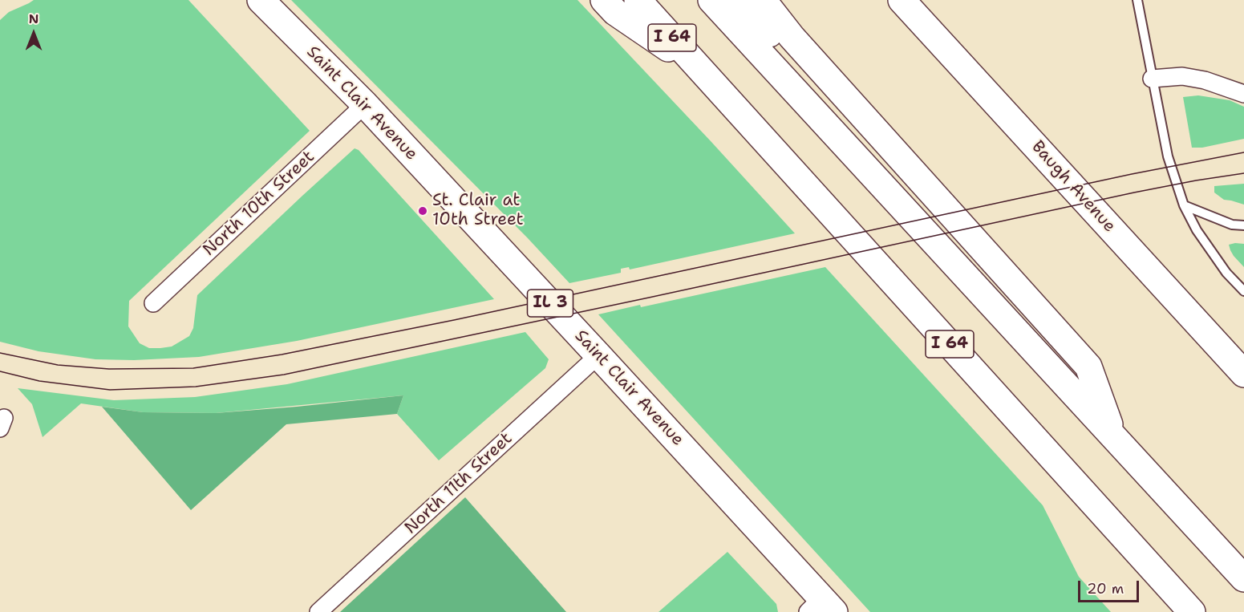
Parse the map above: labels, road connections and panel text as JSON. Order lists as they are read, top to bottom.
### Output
{
  "streets": {
    "main road": [
      "I 64",
      "Saint Clair Avenue",
      "Baugh Avenue",
      "IL 3"
    ],
    "street": ["North 10th Street", "North 11th Street"]
  },
  "crossings": [
    ["Saint Clair Avenue", "North 10th Street"],
    ["Saint Clair Avenue", "North 11th Street"]
  ],
  "places": ["St. Clair at 10th Street"],
  "scale_bar": "20 m",
  "north": "top"
}
